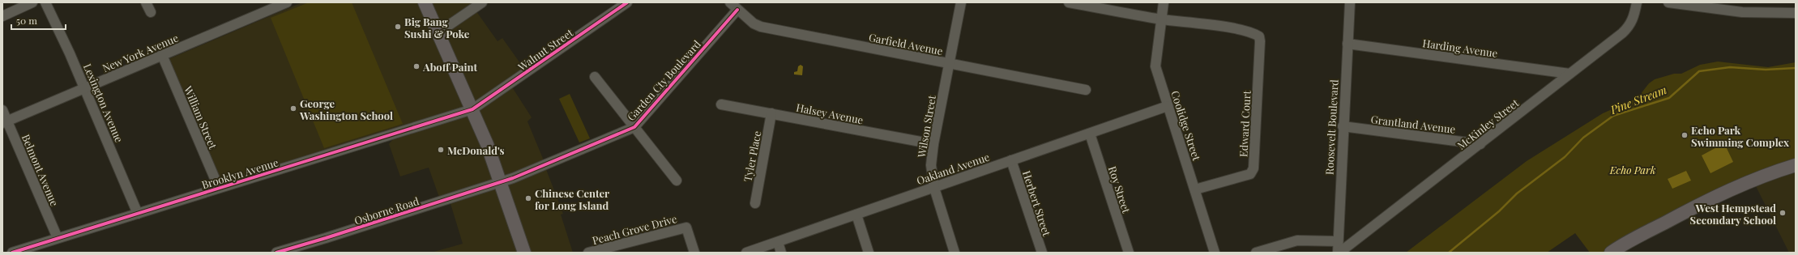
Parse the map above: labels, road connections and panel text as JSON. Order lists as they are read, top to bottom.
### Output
{
  "streets": {
    "street": [
      "Garfield Avenue",
      "Harding Avenue",
      "Walnut Street",
      "New York Avenue",
      "Garden Cty Boulevard",
      "Lexington Avenue",
      "Halsey Avenue",
      "William Street",
      "Edward Court",
      "Grantland Avenue",
      "McKinley Street",
      "Coolidge Street",
      "Wilson Street",
      "Roosevelt Boulevard",
      "Tyler Place",
      "Oakland Avenue",
      "Belmont Avenue",
      "Brooklyn Avenue",
      "Roy Street",
      "Herbert Street",
      "Osborne Road",
      "Peach Grove Drive"
    ]
  },
  "crossings": [
    ["Garfield Avenue", "Garden Cty Boulevard"],
    ["Garfield Avenue", "Wilson Street"],
    ["Harding Avenue", "McKinley Street"],
    ["Harding Avenue", "Roosevelt Boulevard"],
    ["Walnut Street", "Brooklyn Avenue"],
    ["New York Avenue", "Lexington Avenue"],
    ["New York Avenue", "William Street"],
    ["New York Avenue", "Belmont Avenue"],
    ["Garden Cty Boulevard", "Osborne Road"],
    ["Lexington Avenue", "Brooklyn Avenue"],
    ["Halsey Avenue", "Wilson Street"],
    ["Halsey Avenue", "Tyler Place"],
    ["William Street", "Brooklyn Avenue"],
    ["Edward Court", "Coolidge Street"],
    ["Grantland Avenue", "McKinley Street"],
    ["Grantland Avenue", "Roosevelt Boulevard"],
    ["McKinley Street", "Roosevelt Boulevard"],
    ["Coolidge Street", "Oakland Avenue"],
    ["Wilson Street", "Oakland Avenue"],
    ["Oakland Avenue", "Roy Street"],
    ["Oakland Avenue", "Herbert Street"],
    ["Belmont Avenue", "Brooklyn Avenue"]
  ],
  "water": ["Pine Stream"],
  "parks": ["Echo Park"],
  "places": [
    "Big Bang Sushi & Poke",
    "Aboff Paint",
    "George Washington School",
    "Echo Park Swimming Complex",
    "McDonald's",
    "Chinese Center for Long Island",
    "West Hempstead Secondary School"
  ],
  "scale_bar": "50 m"
}
